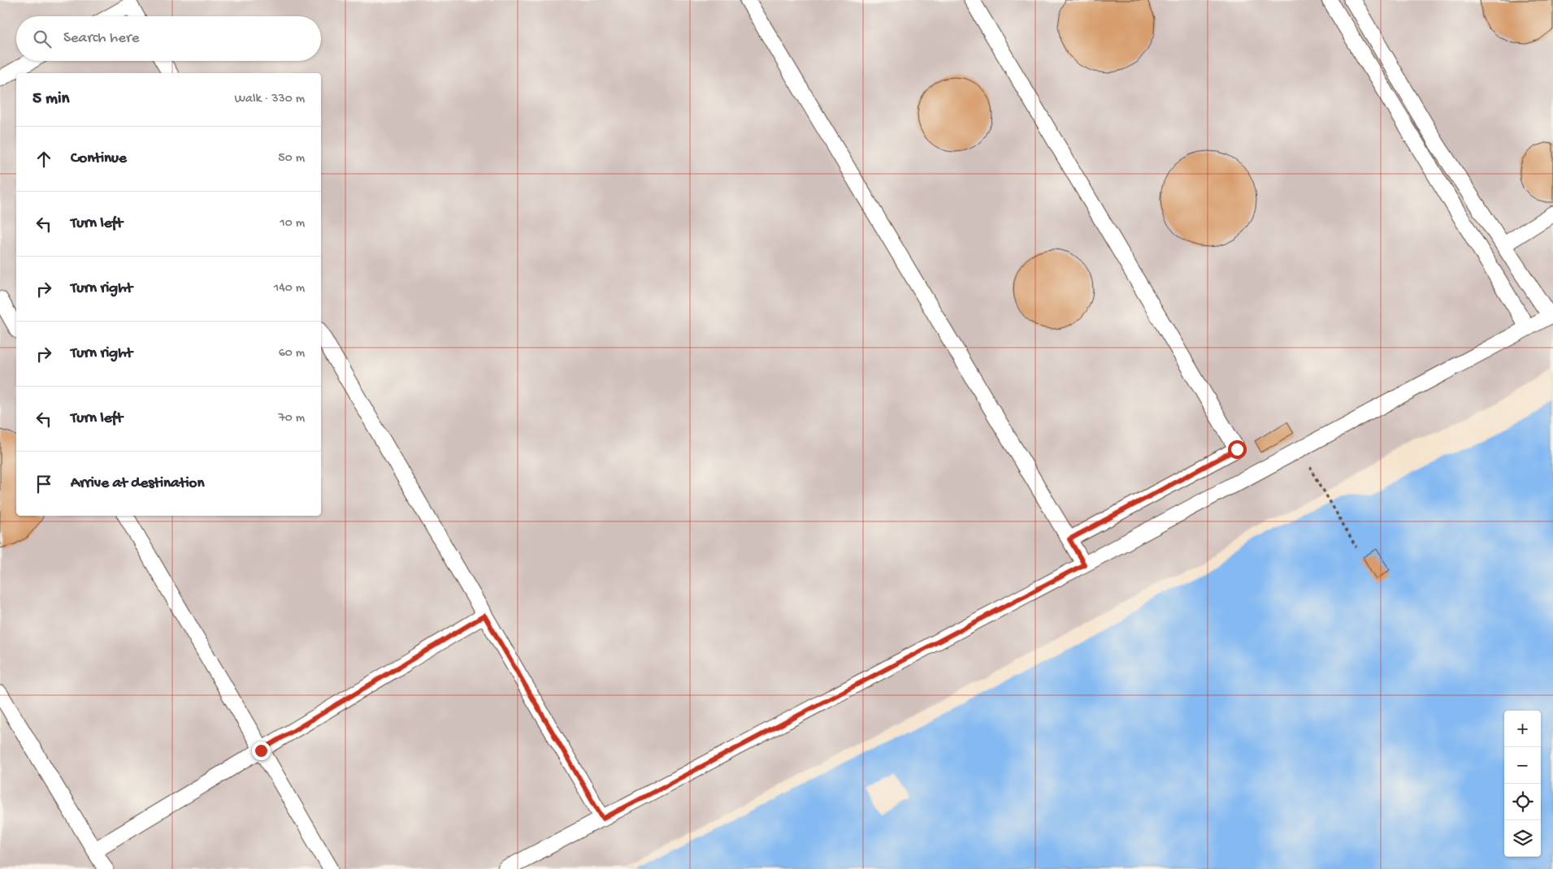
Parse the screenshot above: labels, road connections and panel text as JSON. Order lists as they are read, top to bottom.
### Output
{
  "page": {
    "search": "Search here",
    "heading": ["5 min", "Walk · 330 m"],
    "list": [
      ["Continue", "50 m"],
      ["Turn left", "10 m"],
      ["Turn right", "140 m"],
      ["Turn right", "60 m"],
      ["Turn left", "70 m"],
      "Arrive at destination"
    ],
    "map_buttons": ["+", "−"]
  }
}
